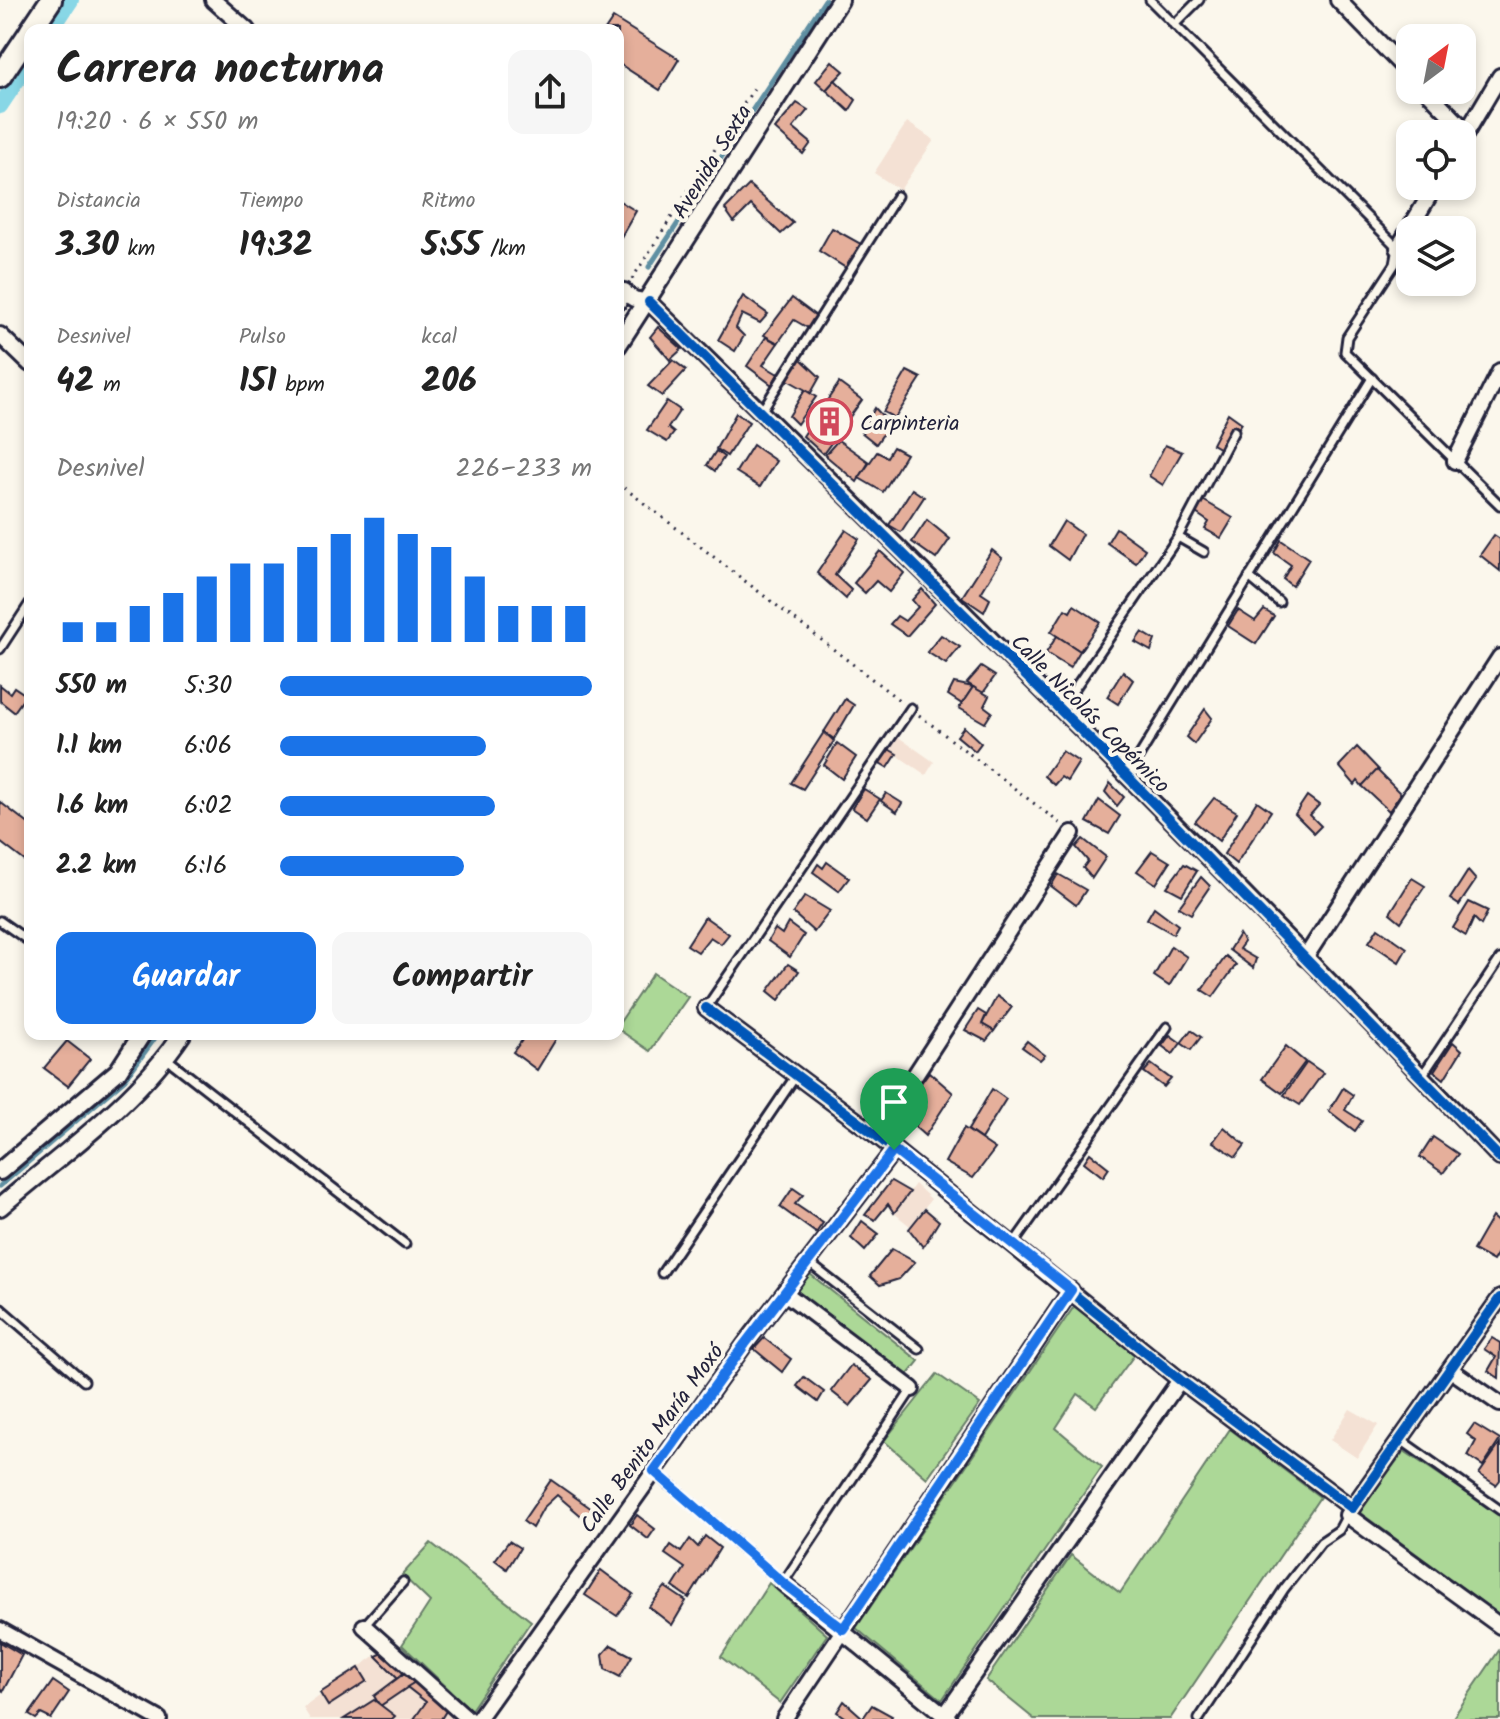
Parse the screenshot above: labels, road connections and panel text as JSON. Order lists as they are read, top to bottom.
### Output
{
  "streets": {
    "street": ["Avenida Sexta", "Calle Nicolás Copérnico", "Calle Benito María Moxó"]
  },
  "crossings": [
    ["Avenida Sexta", "Calle Nicolás Copérnico"]
  ],
  "places": {
    "building": ["Carpinteria"]
  },
  "north": "top right",
  "page": {
    "heading": ["Carrera nocturna", "19:20 · 6 × 550 m"],
    "stats": [
      ["Distancia", "3.30 km"],
      ["Tiempo", "19:32"],
      ["Ritmo", "5:55 /km"],
      ["Desnivel", "42 m"],
      ["Pulso", "151 bpm"],
      ["kcal", "206"]
    ],
    "chart": ["Desnivel", "226–233 m"],
    "list": [
      {
        "name": "550 m",
        "note": "5:30"
      },
      {
        "name": "1.1 km",
        "note": "6:06"
      },
      {
        "name": "1.6 km",
        "note": "6:02"
      },
      {
        "name": "2.2 km",
        "note": "6:16"
      }
    ],
    "buttons": ["Guardar", "Compartir"]
  }
}
